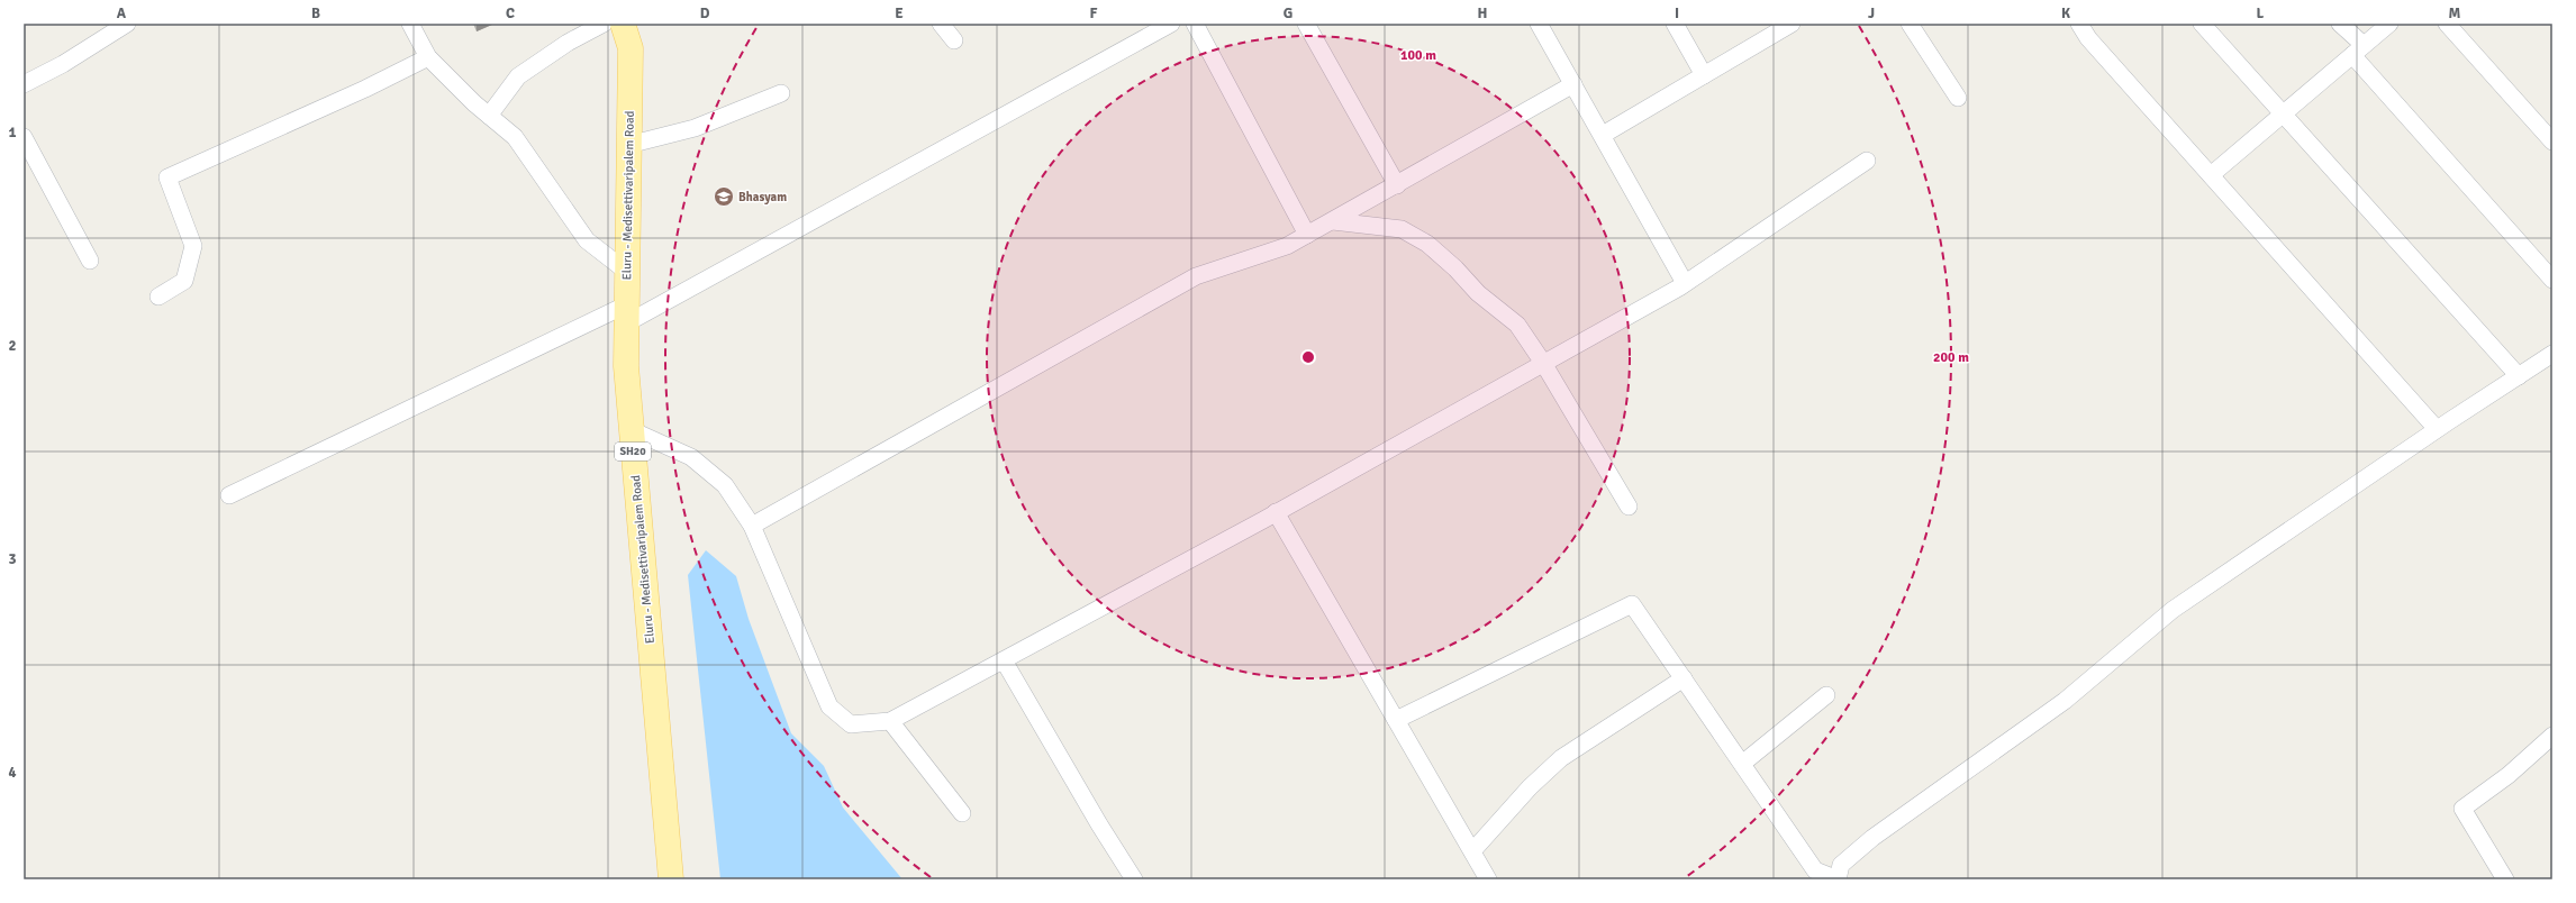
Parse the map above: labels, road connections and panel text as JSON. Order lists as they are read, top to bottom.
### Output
{
  "streets": {
    "main road": ["Eluru - Medisettivaripalem Road", "SH20"]
  },
  "places": {
    "school or university": ["Bhasyam"]
  },
  "grid": {
    "columns": [
      "A",
      "B",
      "C",
      "D",
      "E",
      "F",
      "G",
      "H",
      "I",
      "J",
      "K",
      "L",
      "M"
    ],
    "rows": [
      "1",
      "2",
      "3",
      "4"
    ]
  },
  "rings": ["100 m", "200 m"]
}
